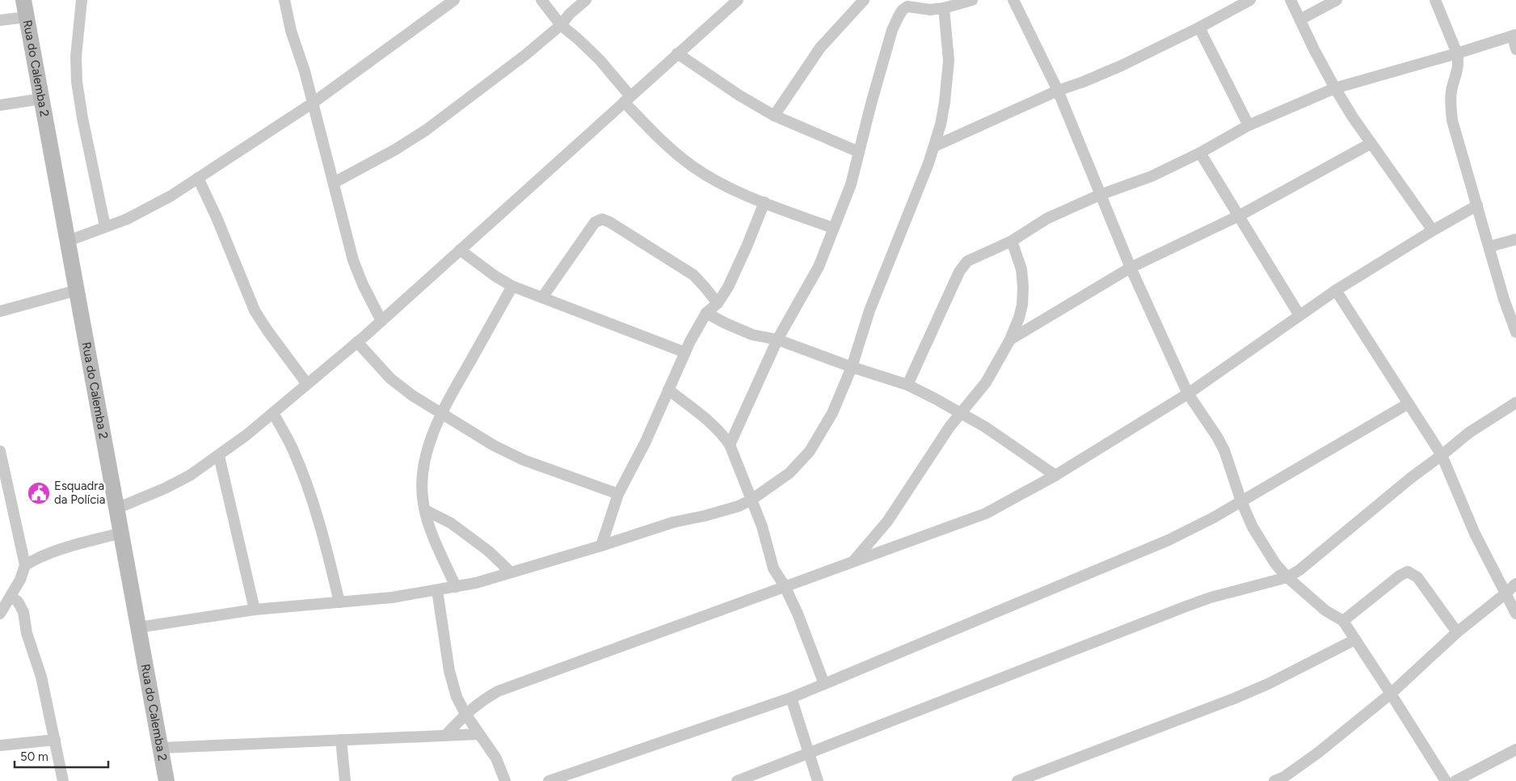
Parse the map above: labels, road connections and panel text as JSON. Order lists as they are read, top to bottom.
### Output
{
  "streets": {
    "main road": ["Rua do Calemba 2"]
  },
  "places": {
    "public building": ["Esquadra da Polícia"]
  },
  "scale_bar": "50 m"
}
